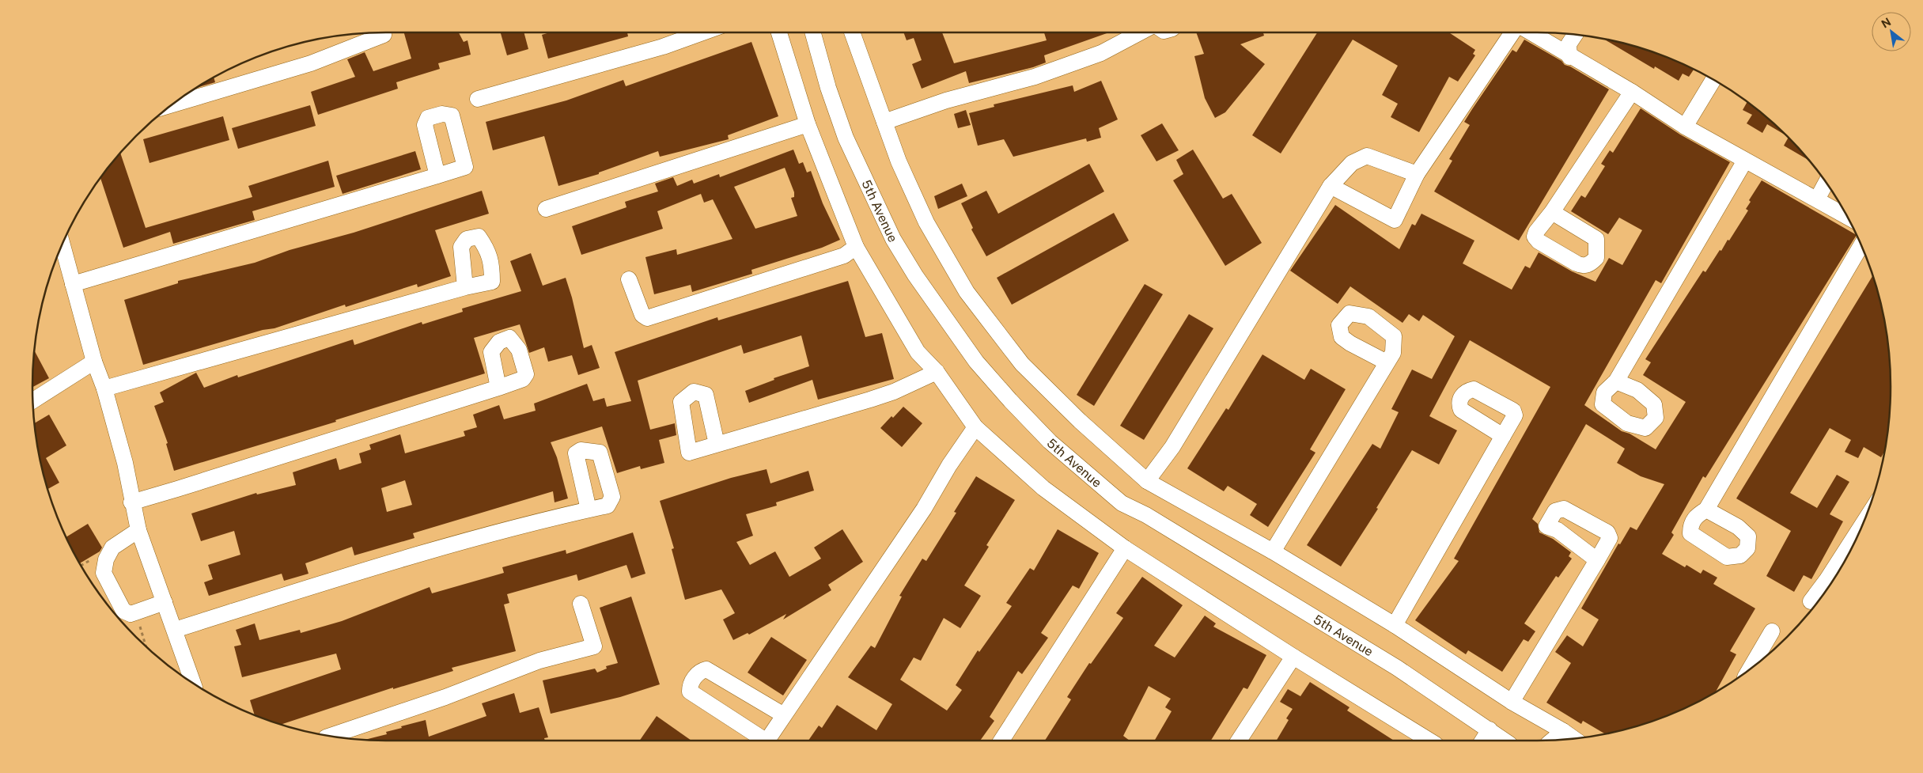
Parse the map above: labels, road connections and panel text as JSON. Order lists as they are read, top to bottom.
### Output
{
  "streets": {
    "street": ["5th Avenue"]
  },
  "north": "top left"
}
